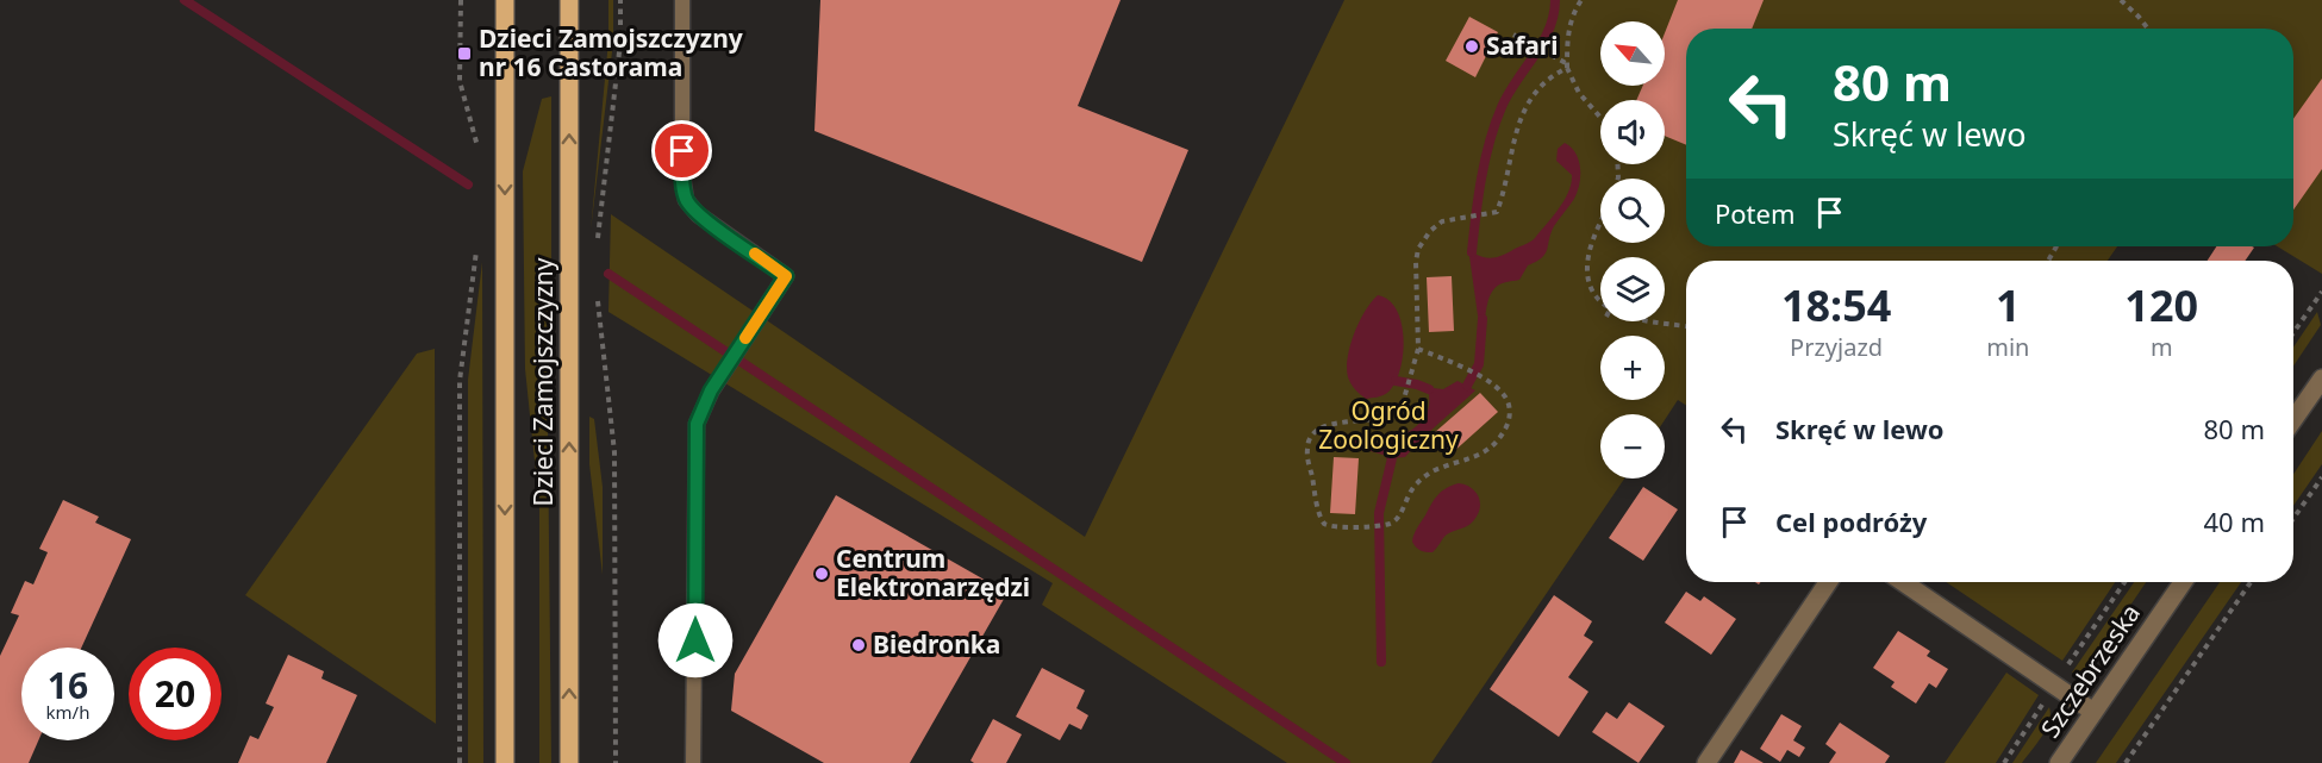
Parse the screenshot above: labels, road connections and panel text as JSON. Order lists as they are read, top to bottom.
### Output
{
  "streets": {
    "main road": ["Dzieci Zamojszczyzny"],
    "street": ["Szczebrzeska"]
  },
  "parks": ["Ogród Zoologiczny"],
  "places": {
    "other": ["Safari", "Centrum Elektronarzędzi", "Biedronka"],
    "transit": ["Dzieci Zamojszczyzny nr 16 Castorama"]
  },
  "north": "top left",
  "page": {
    "map_buttons": ["+", "−"],
    "turn": ["80 m", "Skręć w lewo"],
    "then": "Potem",
    "eta": [
      "18:54",
      "Przyjazd",
      "1",
      "min",
      "120",
      "m"
    ],
    "list": [
      {
        "name": "Skręć w lewo",
        "value": "80 m"
      },
      {
        "name": "Cel podróży",
        "value": "40 m"
      }
    ],
    "speed": "16 km/h",
    "limit": "20"
  }
}
